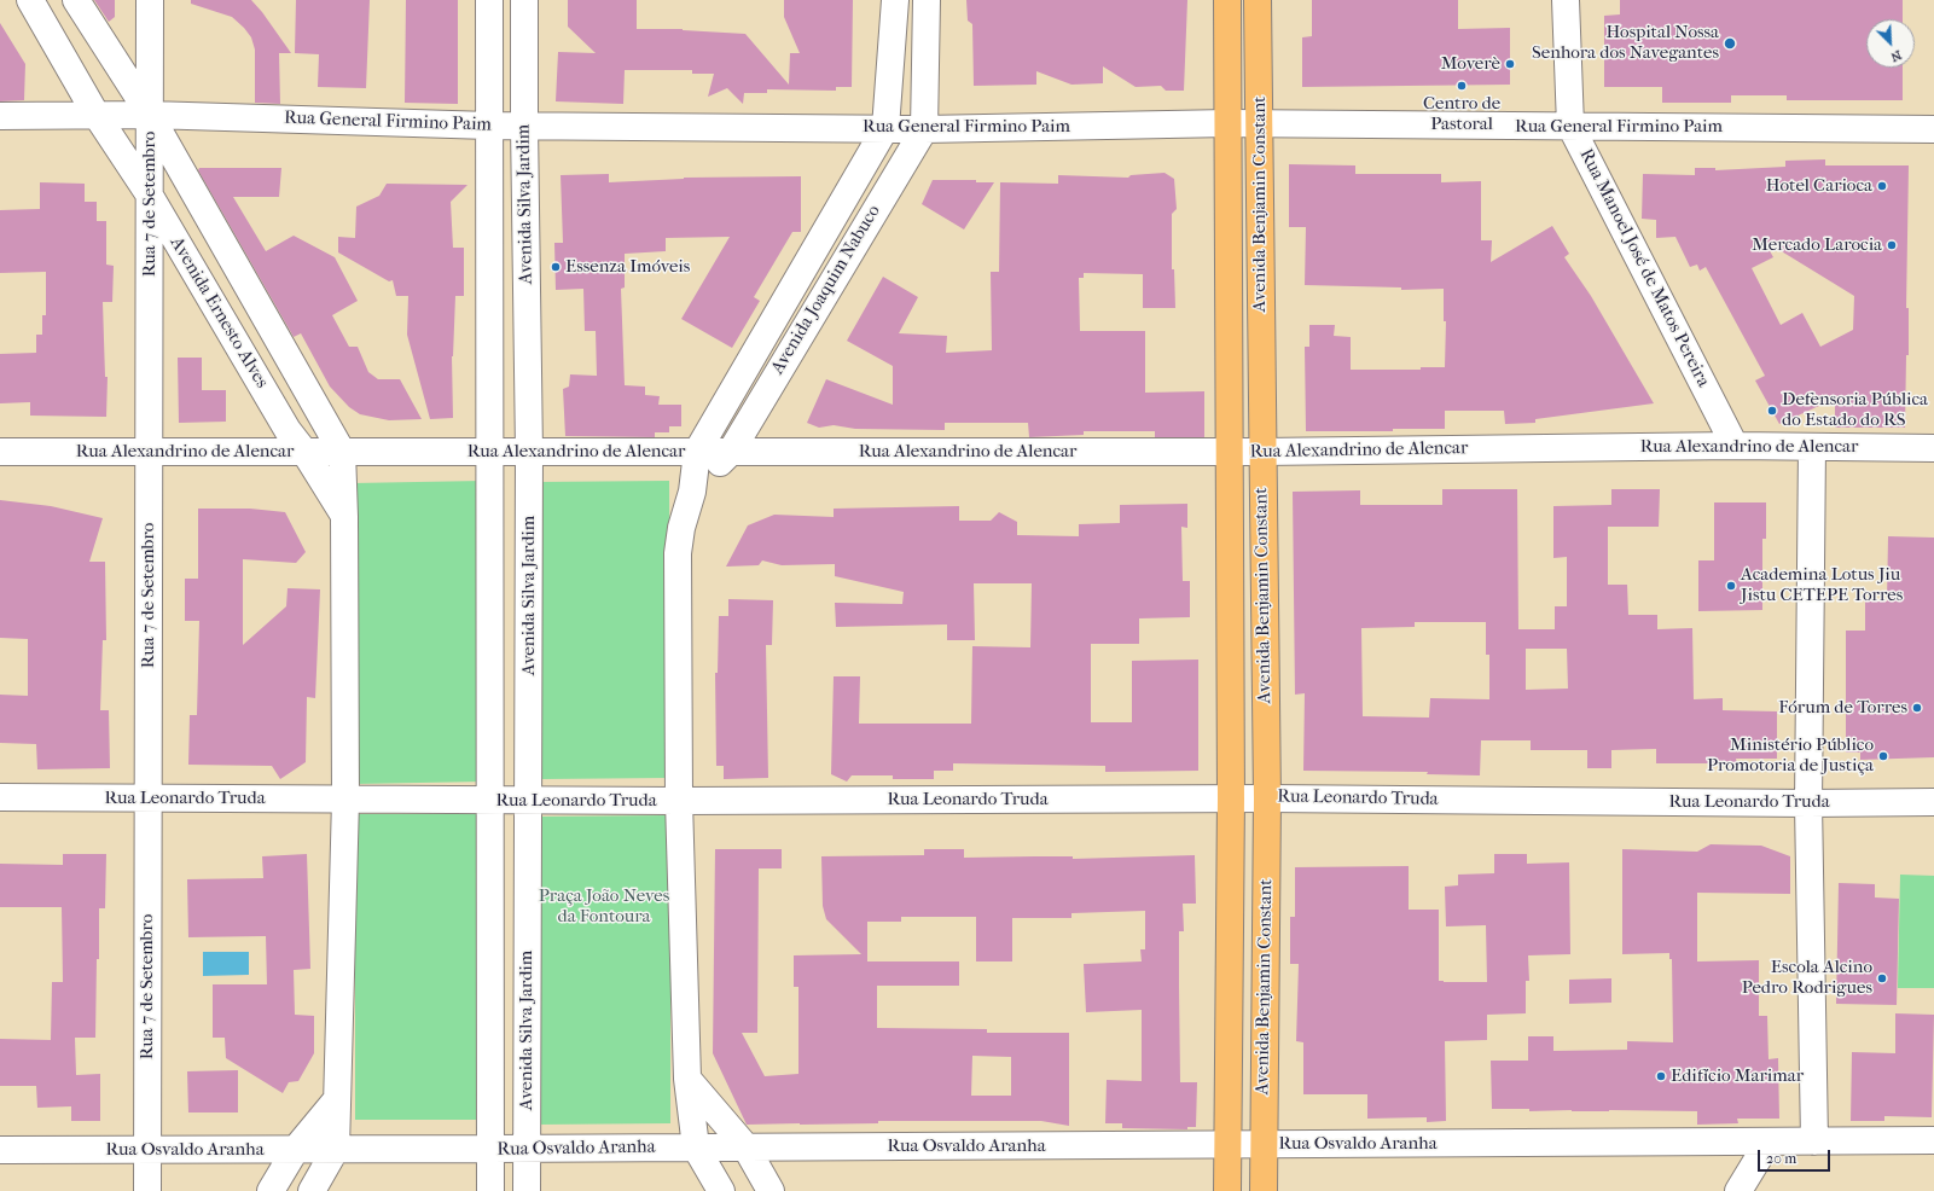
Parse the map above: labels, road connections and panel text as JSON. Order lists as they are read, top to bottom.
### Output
{
  "streets": {
    "main road": ["Avenida Benjamin Constant"],
    "street": [
      "Rua General Firmino Paim",
      "Rua 7 de Setembro",
      "Avenida Silva Jardim",
      "Rua Manoel José de Matos Pereira",
      "Avenida Joaquim Nabuco",
      "Avenida Ernesto Alves",
      "Rua Alexandrino de Alencar",
      "Rua Leonardo Truda",
      "Rua Osvaldo Aranha"
    ]
  },
  "crossings": [
    ["Rua General Firmino Paim", "Rua 7 de Setembro"],
    ["Rua General Firmino Paim", "Avenida Silva Jardim"],
    ["Rua General Firmino Paim", "Avenida Benjamin Constant"],
    ["Rua General Firmino Paim", "Rua Manoel José de Matos Pereira"],
    ["Rua General Firmino Paim", "Avenida Joaquim Nabuco"],
    ["Rua General Firmino Paim", "Avenida Ernesto Alves"],
    ["Rua 7 de Setembro", "Avenida Ernesto Alves"],
    ["Rua 7 de Setembro", "Rua Alexandrino de Alencar"],
    ["Rua 7 de Setembro", "Rua Leonardo Truda"],
    ["Rua 7 de Setembro", "Rua Osvaldo Aranha"],
    ["Avenida Silva Jardim", "Rua Alexandrino de Alencar"],
    ["Avenida Silva Jardim", "Rua Leonardo Truda"],
    ["Avenida Silva Jardim", "Rua Osvaldo Aranha"],
    ["Avenida Benjamin Constant", "Rua Alexandrino de Alencar"],
    ["Avenida Benjamin Constant", "Rua Leonardo Truda"],
    ["Avenida Benjamin Constant", "Rua Osvaldo Aranha"],
    ["Rua Manoel José de Matos Pereira", "Rua Alexandrino de Alencar"],
    ["Avenida Joaquim Nabuco", "Rua Alexandrino de Alencar"],
    ["Avenida Ernesto Alves", "Rua Alexandrino de Alencar"]
  ],
  "parks": ["Praça João Neves da Fontoura"],
  "places": [
    "Hospital Nossa Senhora dos Navegantes",
    "Moverè",
    "Centro de Pastoral",
    "Hotel Carioca",
    "Mercado Larocia",
    "Essenza Imóveis",
    "Defensoria Pública do Estado do RS",
    "Academina Lotus Jiu Jistu CETEPE Torres",
    "Fórum de Torres",
    "Ministério Público Promotoria de Justiça",
    "Escola Alcino Pedro Rodrigues",
    "Edifício Marimar"
  ],
  "scale_bar": "20 m",
  "north": "bottom right"
}
